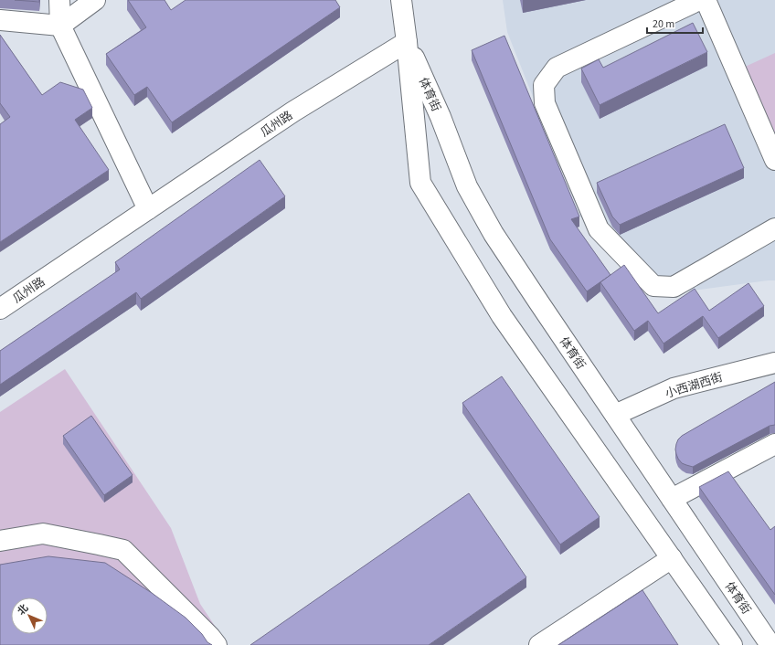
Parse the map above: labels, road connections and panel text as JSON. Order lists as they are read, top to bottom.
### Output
{
  "streets": {
    "street": ["体育街", "瓜州路", "小西湖西街"]
  },
  "crossings": [
    ["体育街", "瓜州路"],
    ["体育街", "小西湖西街"]
  ],
  "scale_bar": "20 m",
  "north": "top left"
}
